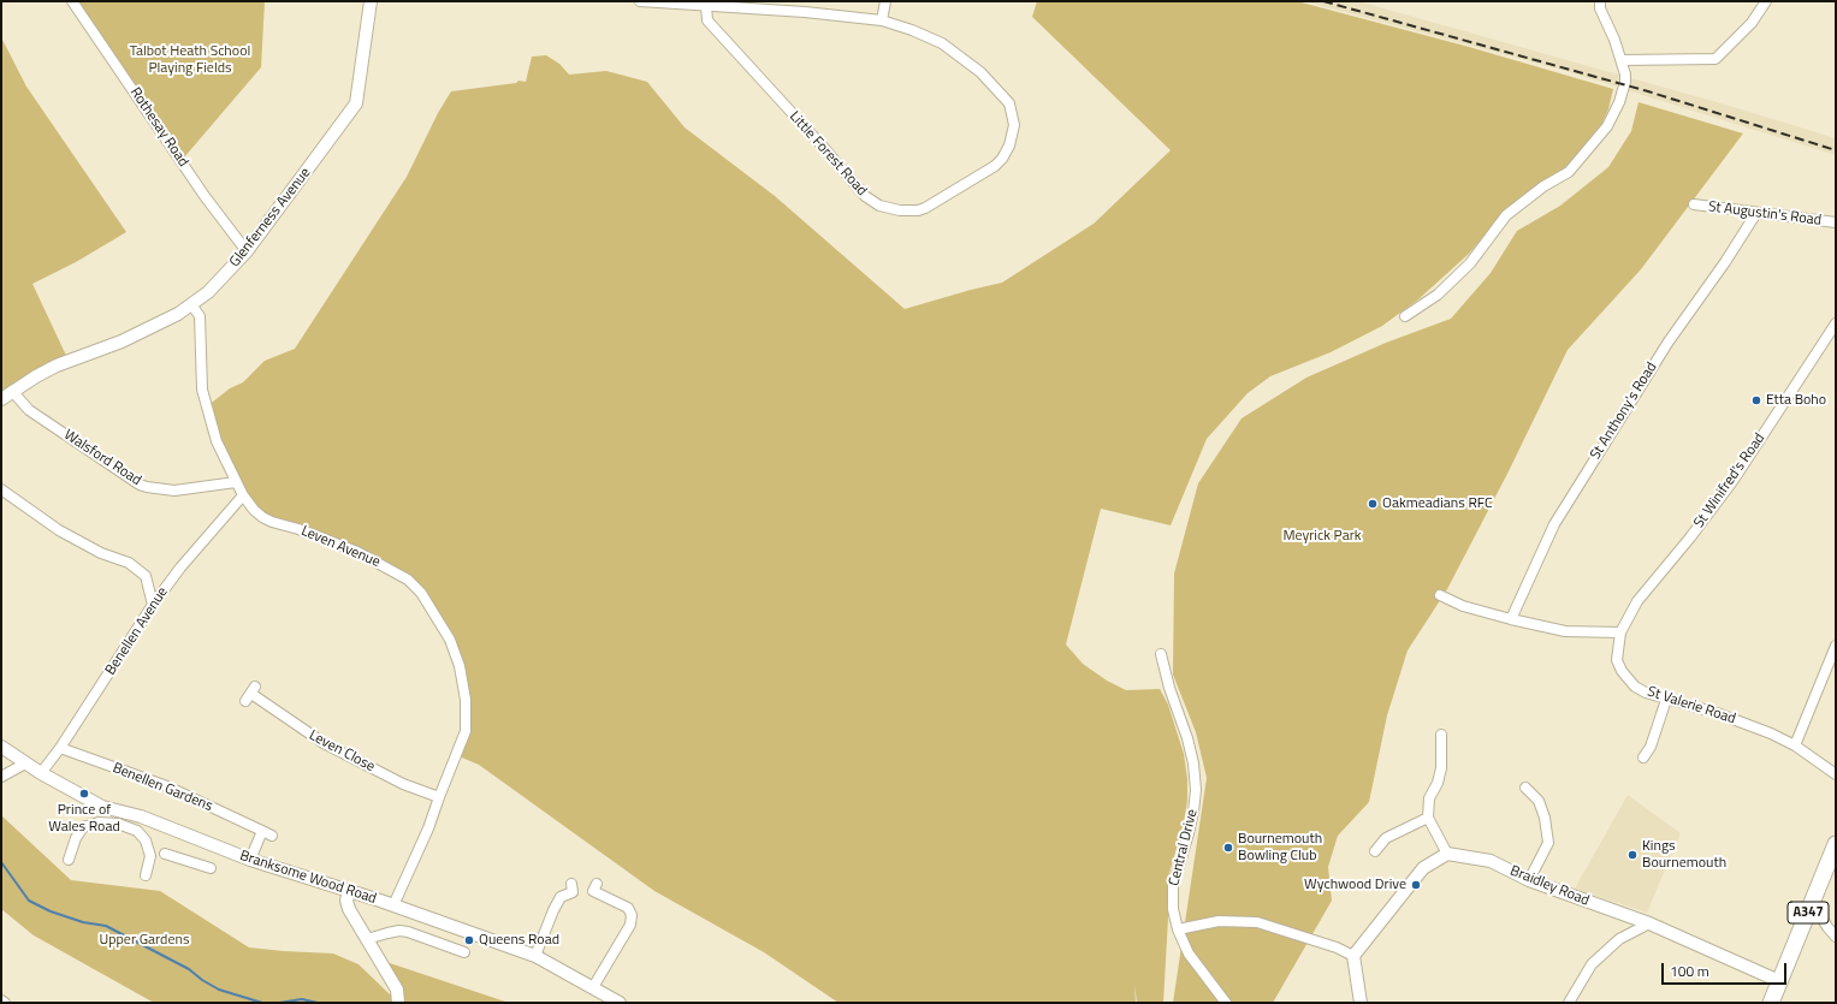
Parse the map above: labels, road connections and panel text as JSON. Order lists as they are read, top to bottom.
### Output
{
  "streets": {
    "main road": ["A347"],
    "street": [
      "Rothesay Road",
      "Little Forest Road",
      "St Augustin's Road",
      "Glenferness Avenue",
      "St Anthony's Road",
      "Walsford Road",
      "St Winifred's Road",
      "Leven Avenue",
      "Benellen Avenue",
      "St Valerie Road",
      "Leven Close",
      "Benellen Gardens",
      "Central Drive",
      "Branksome Wood Road",
      "Braidley Road"
    ]
  },
  "crossings": [
    ["Rothesay Road", "Glenferness Avenue"],
    ["St Augustin's Road", "St Anthony's Road"],
    ["Glenferness Avenue", "Walsford Road"],
    ["Glenferness Avenue", "Leven Avenue"],
    ["Walsford Road", "Leven Avenue"],
    ["St Winifred's Road", "St Valerie Road"],
    ["Leven Avenue", "Benellen Avenue"],
    ["Leven Avenue", "Leven Close"],
    ["Leven Avenue", "Branksome Wood Road"],
    ["Benellen Avenue", "Benellen Gardens"],
    ["Benellen Avenue", "Branksome Wood Road"],
    ["Benellen Gardens", "Branksome Wood Road"],
    ["Braidley Road", "A347"]
  ],
  "parks": ["Talbot Heath School Playing Fields", "Meyrick Park", "Upper Gardens"],
  "places": [
    "Etta Boho",
    "Oakmeadians RFC",
    "Prince of Wales Road",
    "Bournemouth Bowling Club",
    "Kings Bournemouth",
    "Wychwood Drive",
    "Queens Road"
  ],
  "scale_bar": "100 m"
}
